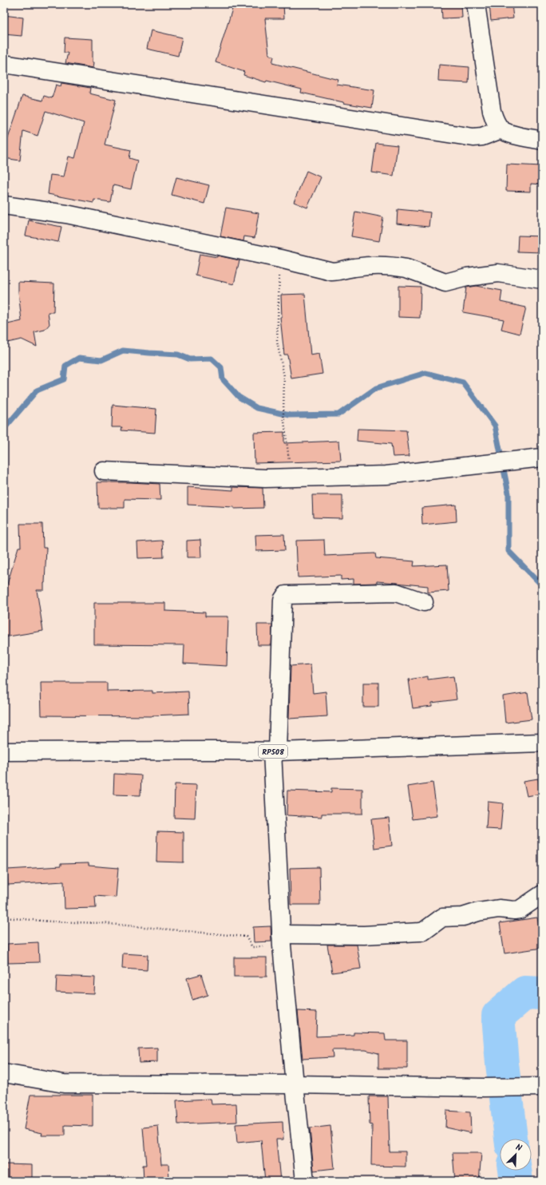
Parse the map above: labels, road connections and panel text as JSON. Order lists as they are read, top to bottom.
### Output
{
  "streets": {
    "street": ["RP508"]
  },
  "north": "top right"
}
